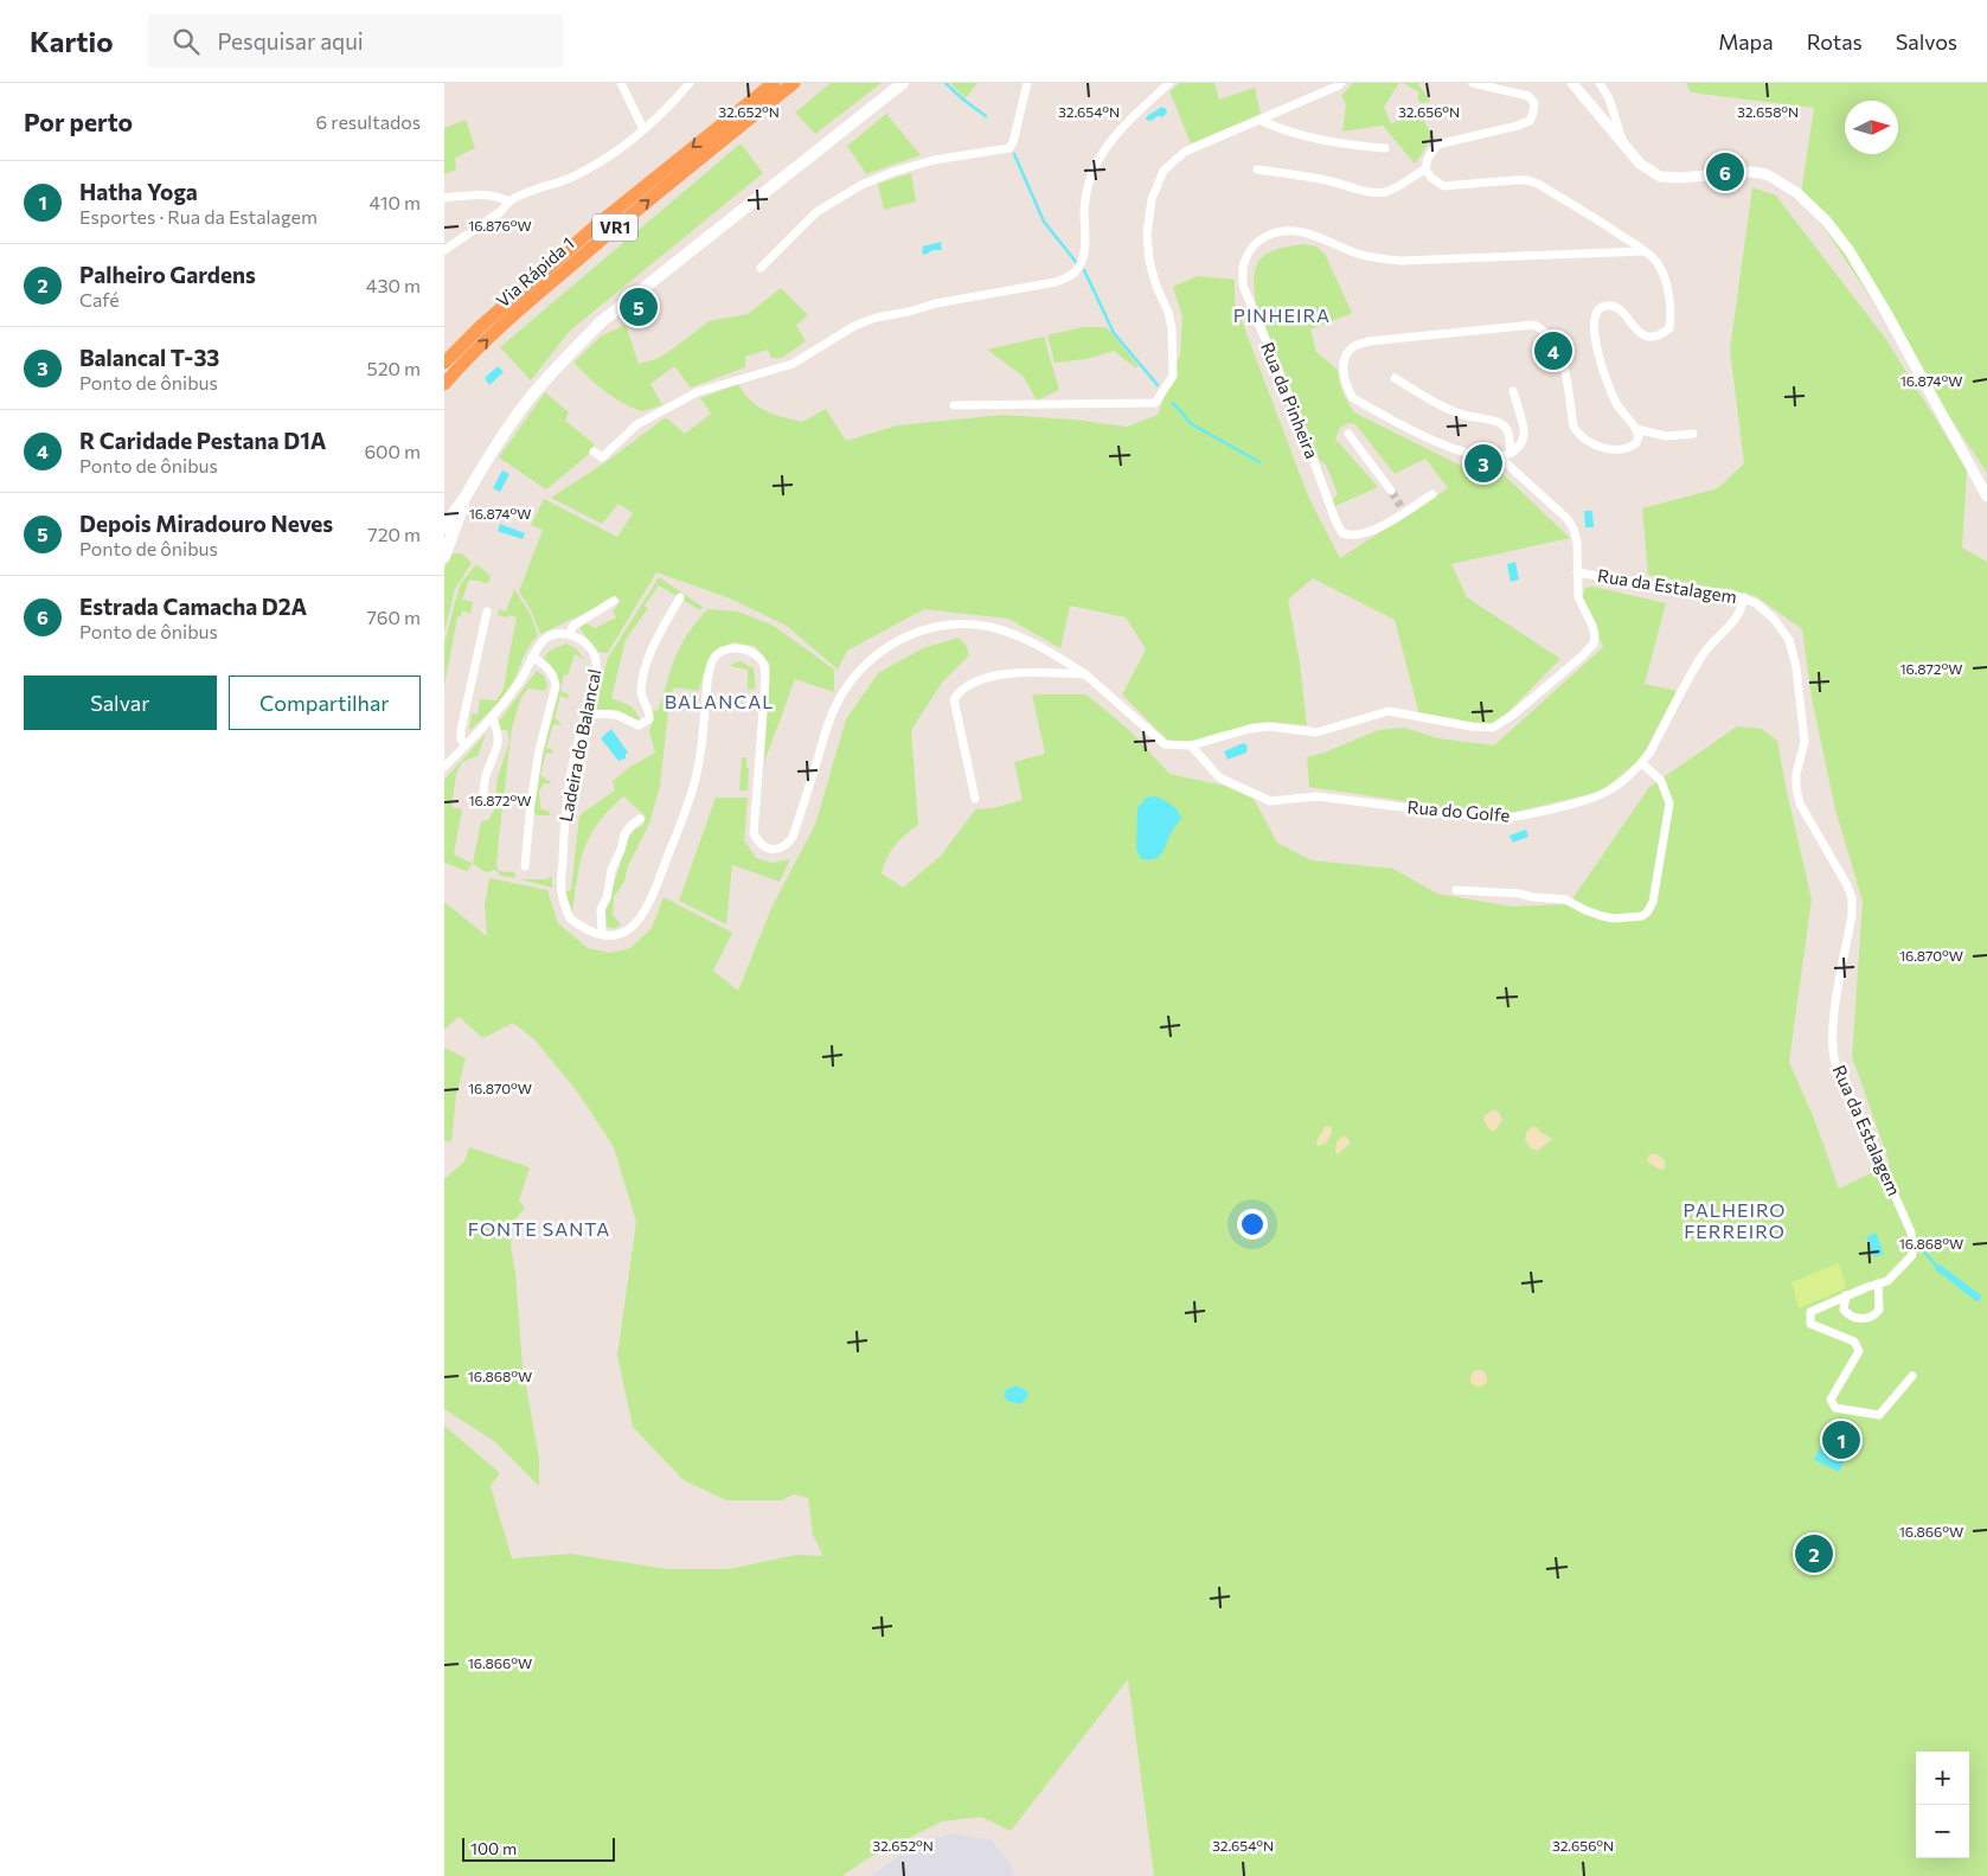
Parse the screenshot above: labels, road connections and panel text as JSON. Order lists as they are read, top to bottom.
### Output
{
  "streets": {
    "highway": ["VR1", "Via Rápida 1"],
    "street": [
      "Rua da Pinheira",
      "Rua da Estalagem",
      "Ladeira do Balancal",
      "Rua do Golfe"
    ]
  },
  "crossings": [
    ["Rua da Estalagem", "Rua do Golfe"]
  ],
  "districts": [
    "PINHEIRA",
    "BALANCAL",
    "PALHEIRO FERREIRO",
    "FONTE SANTA"
  ],
  "scale_bar": "100 m",
  "north": "right",
  "page": {
    "header": "Kartio",
    "search": "Pesquisar aqui",
    "nav": ["Mapa", "Rotas", "Salvos"],
    "heading": ["Por perto", "6 resultados"],
    "pins": [
      "6",
      "5",
      "4",
      "3",
      "1",
      "2"
    ],
    "list": [
      {
        "mark": "1",
        "name": "Hatha Yoga",
        "note": "Esportes · Rua da Estalagem",
        "value": "410 m"
      },
      {
        "mark": "2",
        "name": "Palheiro Gardens",
        "note": "Café",
        "value": "430 m"
      },
      {
        "mark": "3",
        "name": "Balancal T-33",
        "note": "Ponto de ônibus",
        "value": "520 m"
      },
      {
        "mark": "4",
        "name": "R Caridade Pestana D1A",
        "note": "Ponto de ônibus",
        "value": "600 m"
      },
      {
        "mark": "5",
        "name": "Depois Miradouro Neves",
        "note": "Ponto de ônibus",
        "value": "720 m"
      },
      {
        "mark": "6",
        "name": "Estrada Camacha D2A",
        "note": "Ponto de ônibus",
        "value": "760 m"
      }
    ],
    "buttons": ["Salvar", "Compartilhar"],
    "map_buttons": ["+", "−"],
    "scale": "100 m"
  },
  "coordinates": [
    "32.652°N",
    "32.654°N",
    "32.656°N",
    "32.658°N",
    "16.876°W",
    "16.874°W",
    "16.872°W",
    "16.870°W",
    "16.868°W",
    "16.866°W"
  ]
}
